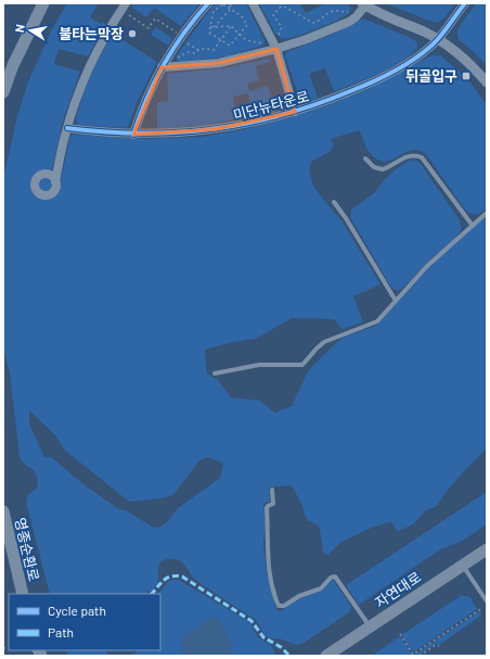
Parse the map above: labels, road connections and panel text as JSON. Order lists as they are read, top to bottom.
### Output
{
  "streets": {
    "main road": ["영종순환로", "자연대로"],
    "street": ["미단뉴타운로"]
  },
  "places": {
    "other": ["불타는막장"],
    "transit": ["뒤골입구"]
  },
  "legend": ["Cycle path", "Path"],
  "north": "left"
}
